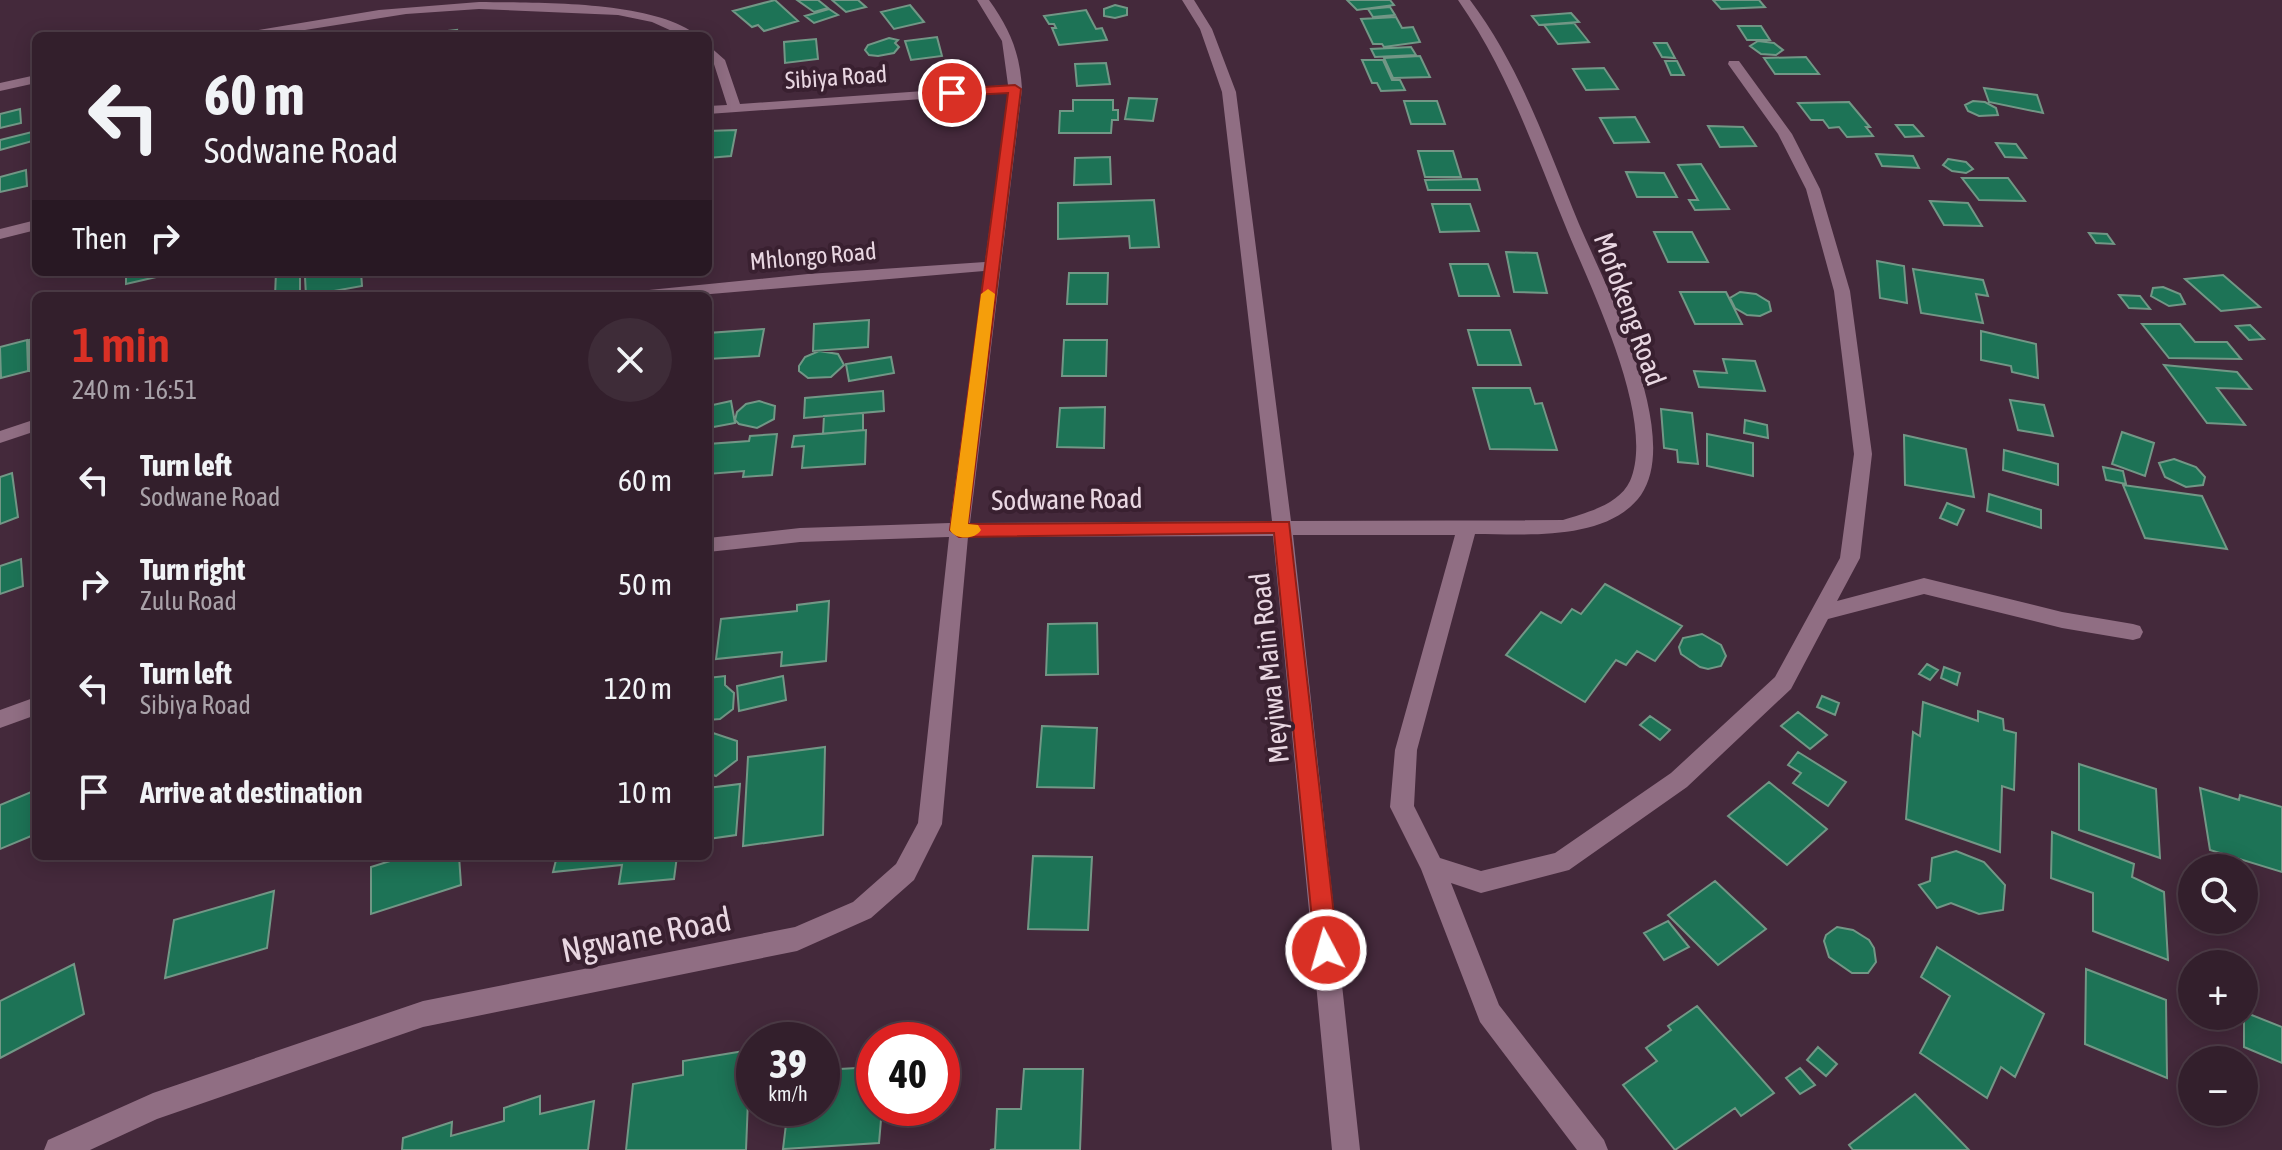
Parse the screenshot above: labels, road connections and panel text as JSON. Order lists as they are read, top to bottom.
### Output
{
  "streets": {
    "street": [
      "Sibiya Road",
      "Mhlongo Road",
      "Mofokeng Road",
      "Sodwane Road",
      "Meyiwa Main Road",
      "Ngwane Road"
    ]
  },
  "crossings": [
    ["Sibiya Road", "Ngwane Road"],
    ["Mhlongo Road", "Ngwane Road"],
    ["Mofokeng Road", "Sodwane Road"],
    ["Mofokeng Road", "Meyiwa Main Road"],
    ["Sodwane Road", "Meyiwa Main Road"],
    ["Sodwane Road", "Ngwane Road"]
  ],
  "page": {
    "turn": ["60 m", "Sodwane Road"],
    "then": "Then",
    "heading": ["1 min", "240 m · 16:51"],
    "list": [
      {
        "name": "Turn left",
        "note": "Sodwane Road",
        "value": "60 m"
      },
      {
        "name": "Turn right",
        "note": "Zulu Road",
        "value": "50 m"
      },
      {
        "name": "Turn left",
        "note": "Sibiya Road",
        "value": "120 m"
      },
      {
        "name": "Arrive at destination",
        "value": "10 m"
      }
    ],
    "map_buttons": ["+", "−"],
    "speed": "39 km/h",
    "limit": "40"
  }
}
